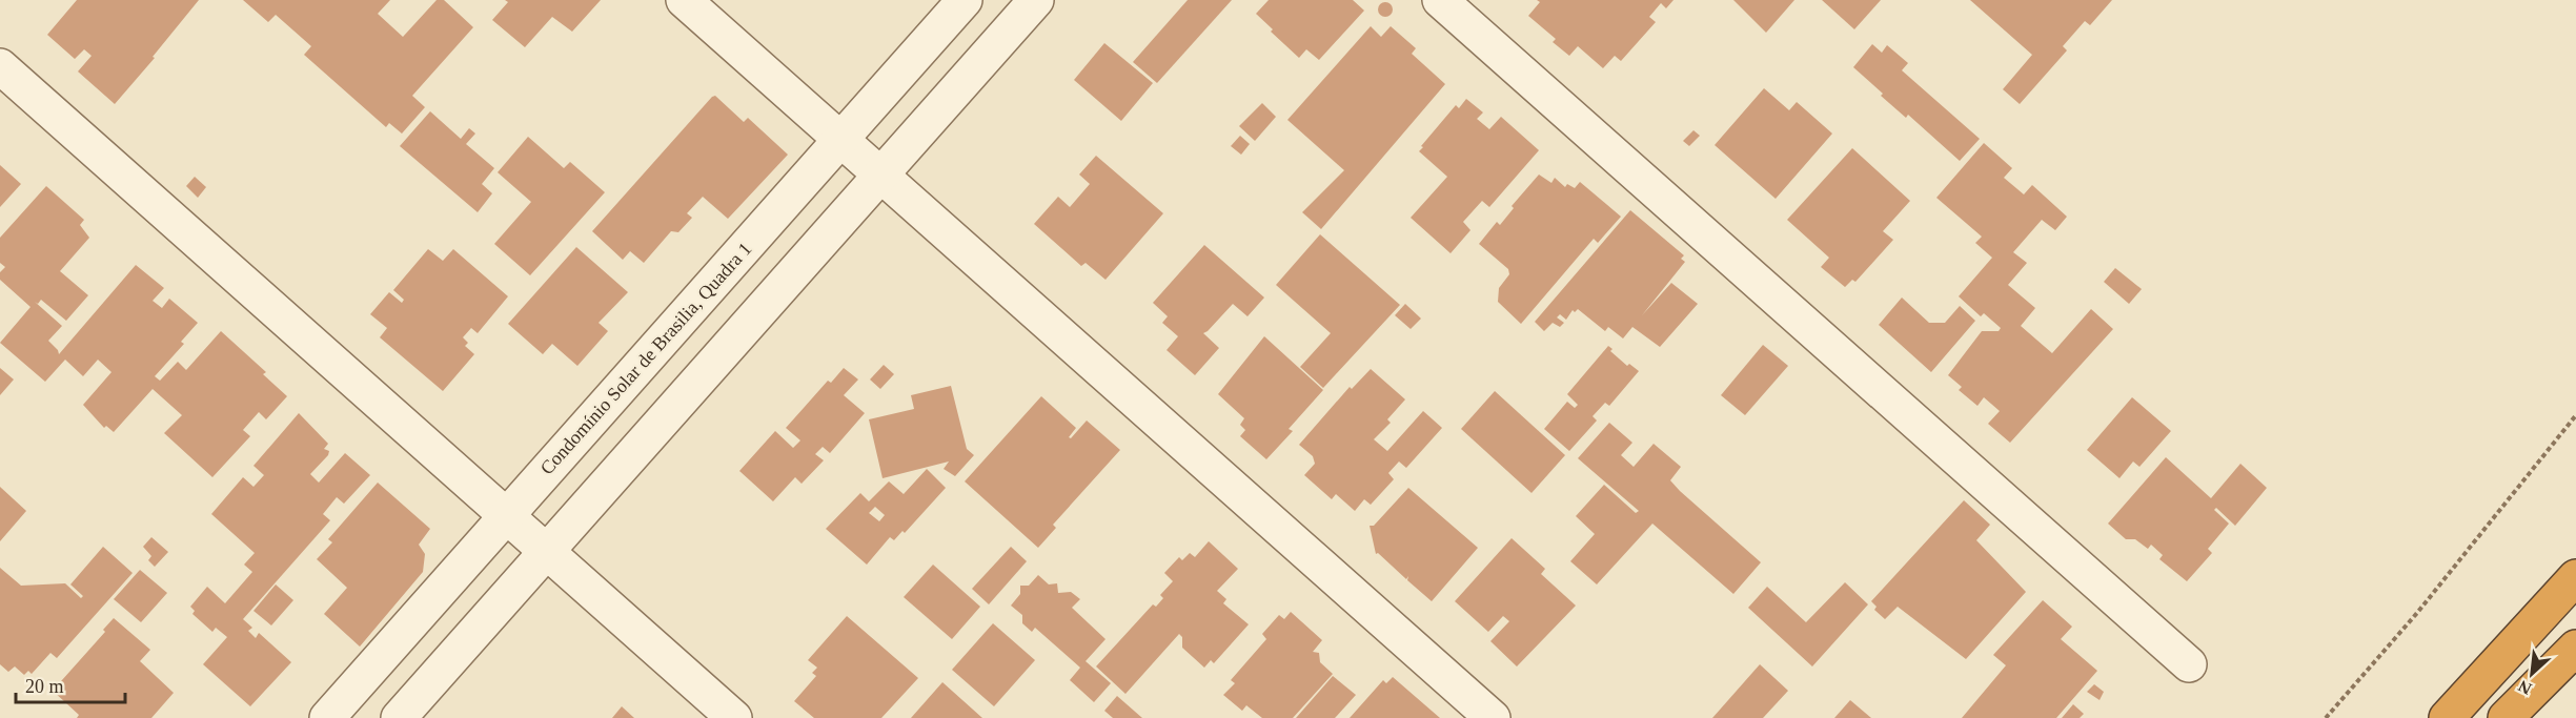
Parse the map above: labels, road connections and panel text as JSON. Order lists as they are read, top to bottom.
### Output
{
  "streets": {
    "street": ["Condomínio Solar de Brasilia, Quadra 1"]
  },
  "scale_bar": "20 m",
  "north": "bottom left"
}
